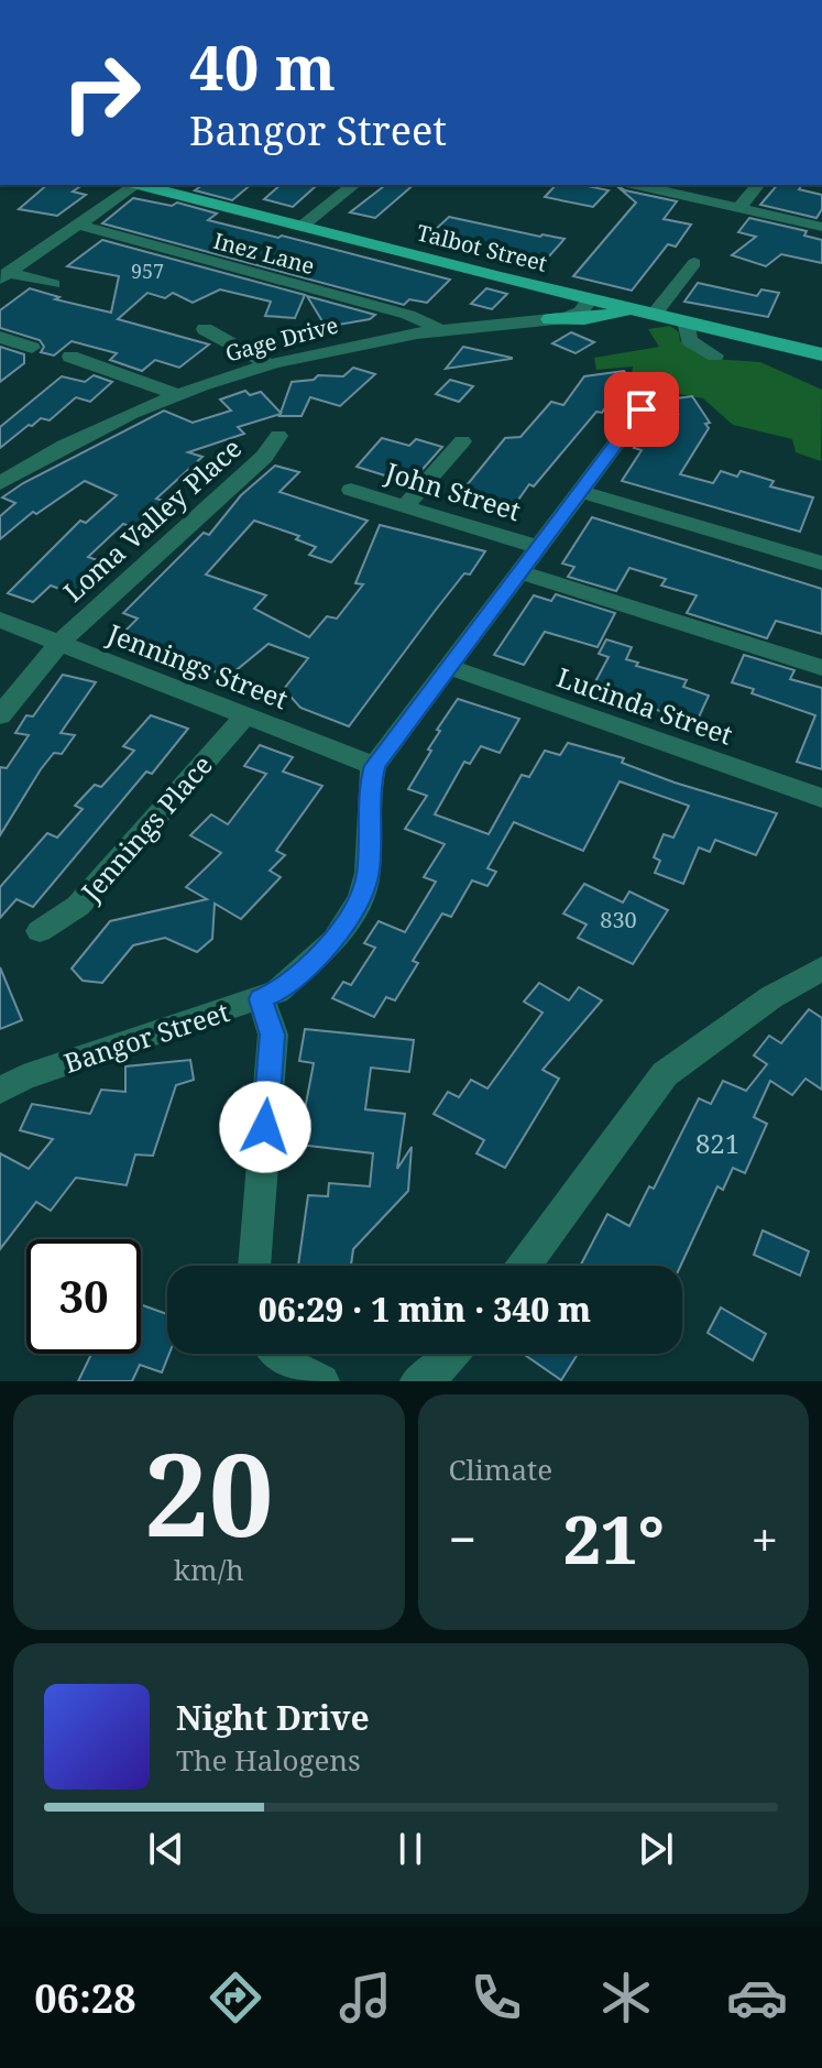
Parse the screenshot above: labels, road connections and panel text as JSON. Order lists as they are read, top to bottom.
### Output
{
  "streets": {
    "main road": ["Talbot Street"],
    "street": [
      "Inez Lane",
      "Gage Drive",
      "John Street",
      "Loma Valley Place",
      "Jennings Street",
      "Lucinda Street",
      "Jennings Place",
      "Bangor Street"
    ]
  },
  "crossings": [
    ["Talbot Street", "Gage Drive"],
    ["Inez Lane", "Gage Drive"],
    ["Loma Valley Place", "Jennings Street"],
    ["Jennings Street", "Jennings Place"],
    ["Jennings Street", "Bangor Street"]
  ],
  "house_numbers": ["957", "830", "821"],
  "page": {
    "turn": ["40 m", "Bangor Street"],
    "limit": "30",
    "trip": "06:29 · 1 min · 340 m",
    "tile": [
      ["20", "km/h"],
      "Climate"
    ],
    "heat": ["−", "21°", "+"],
    "song": ["Night Drive", "The Halogens"],
    "tabs": "06:28"
  }
}
